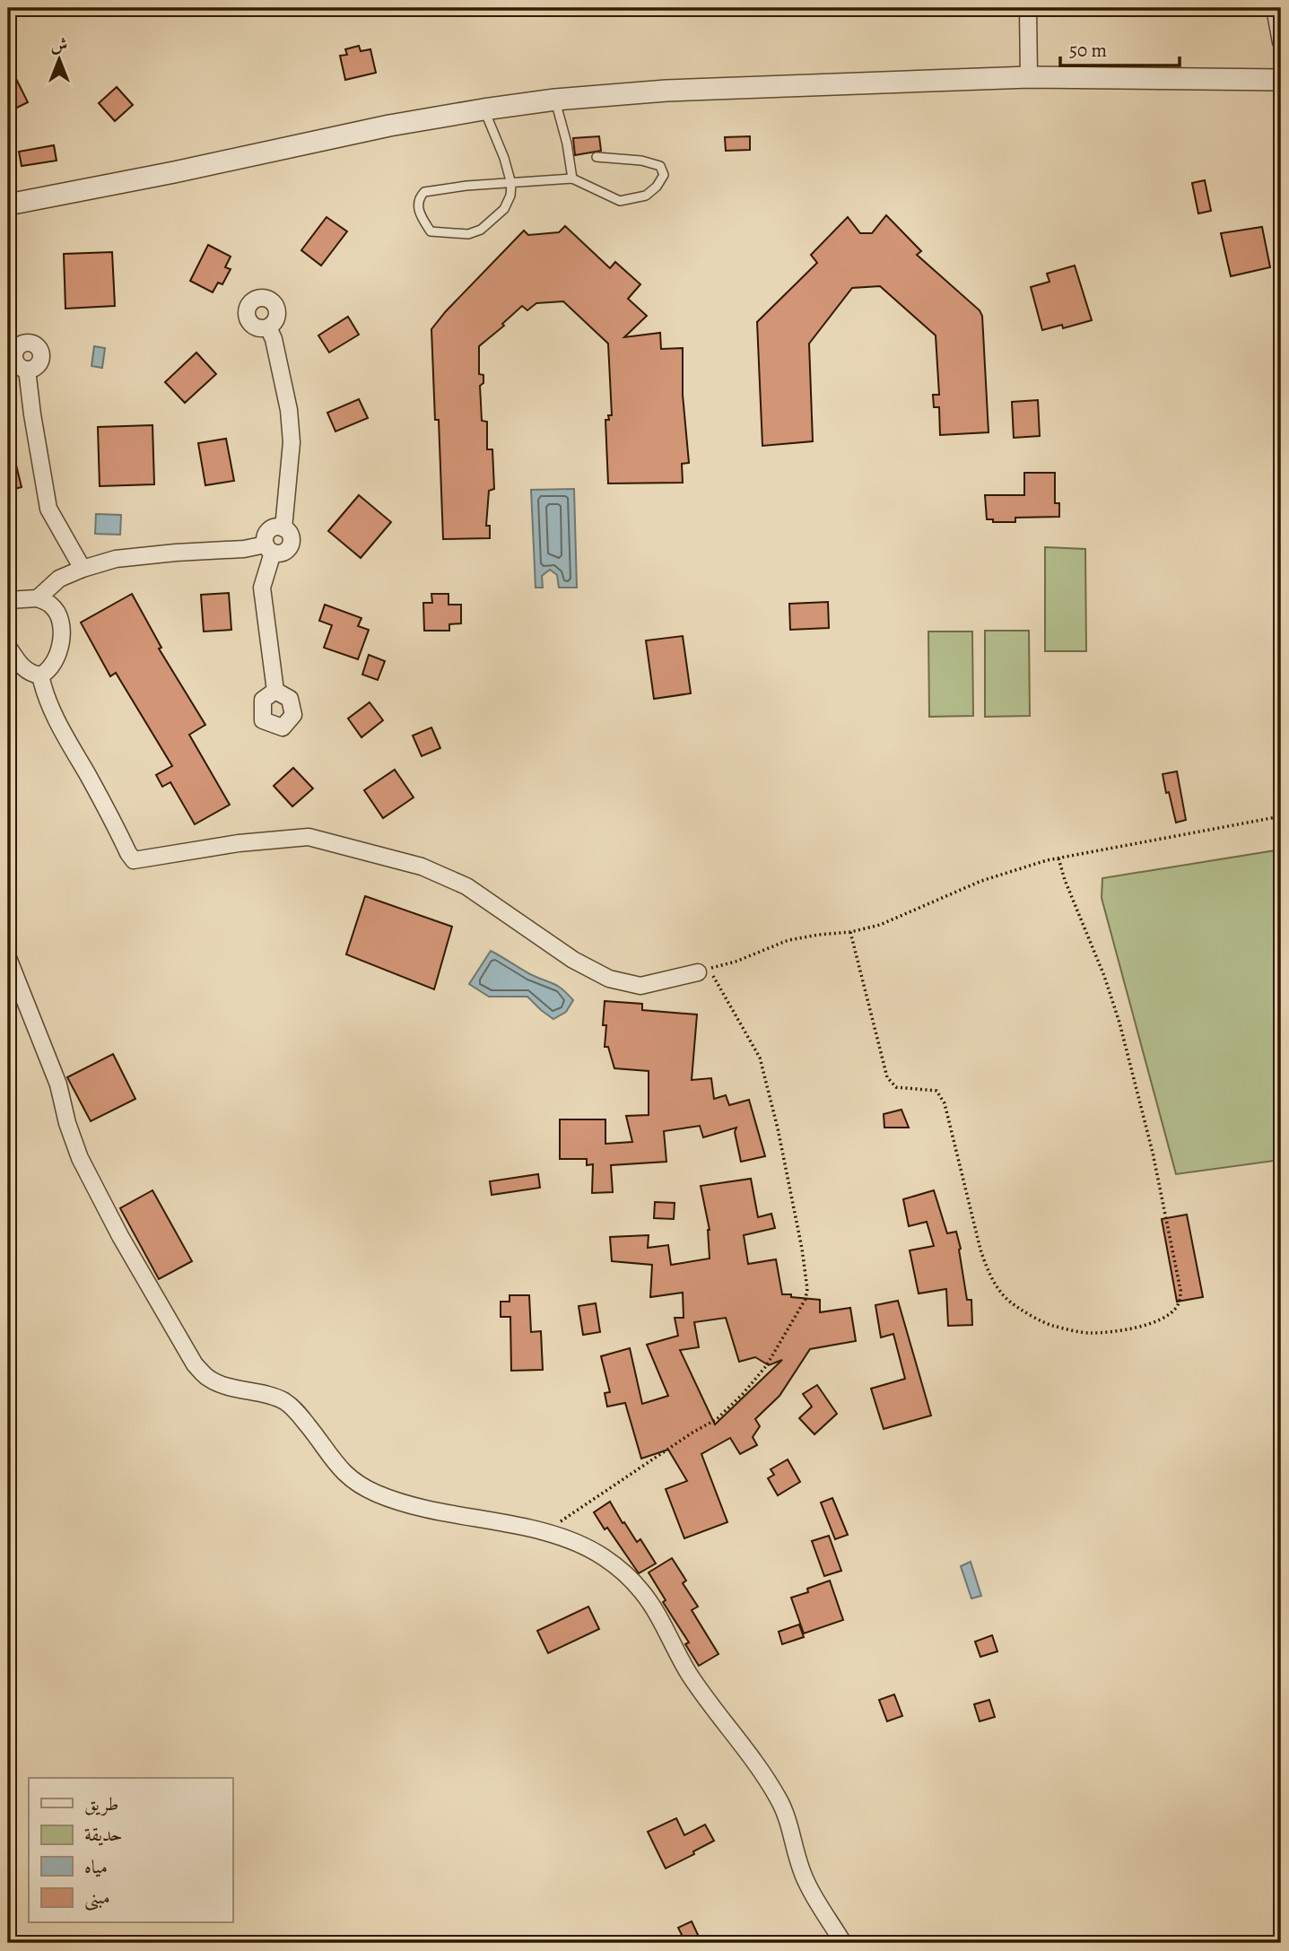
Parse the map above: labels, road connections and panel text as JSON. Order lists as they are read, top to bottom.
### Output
{
  "legend": [
    "طريق",
    "حديقة",
    "مياه",
    "مبنى"
  ],
  "scale_bar": "50 m",
  "north": "top"
}
